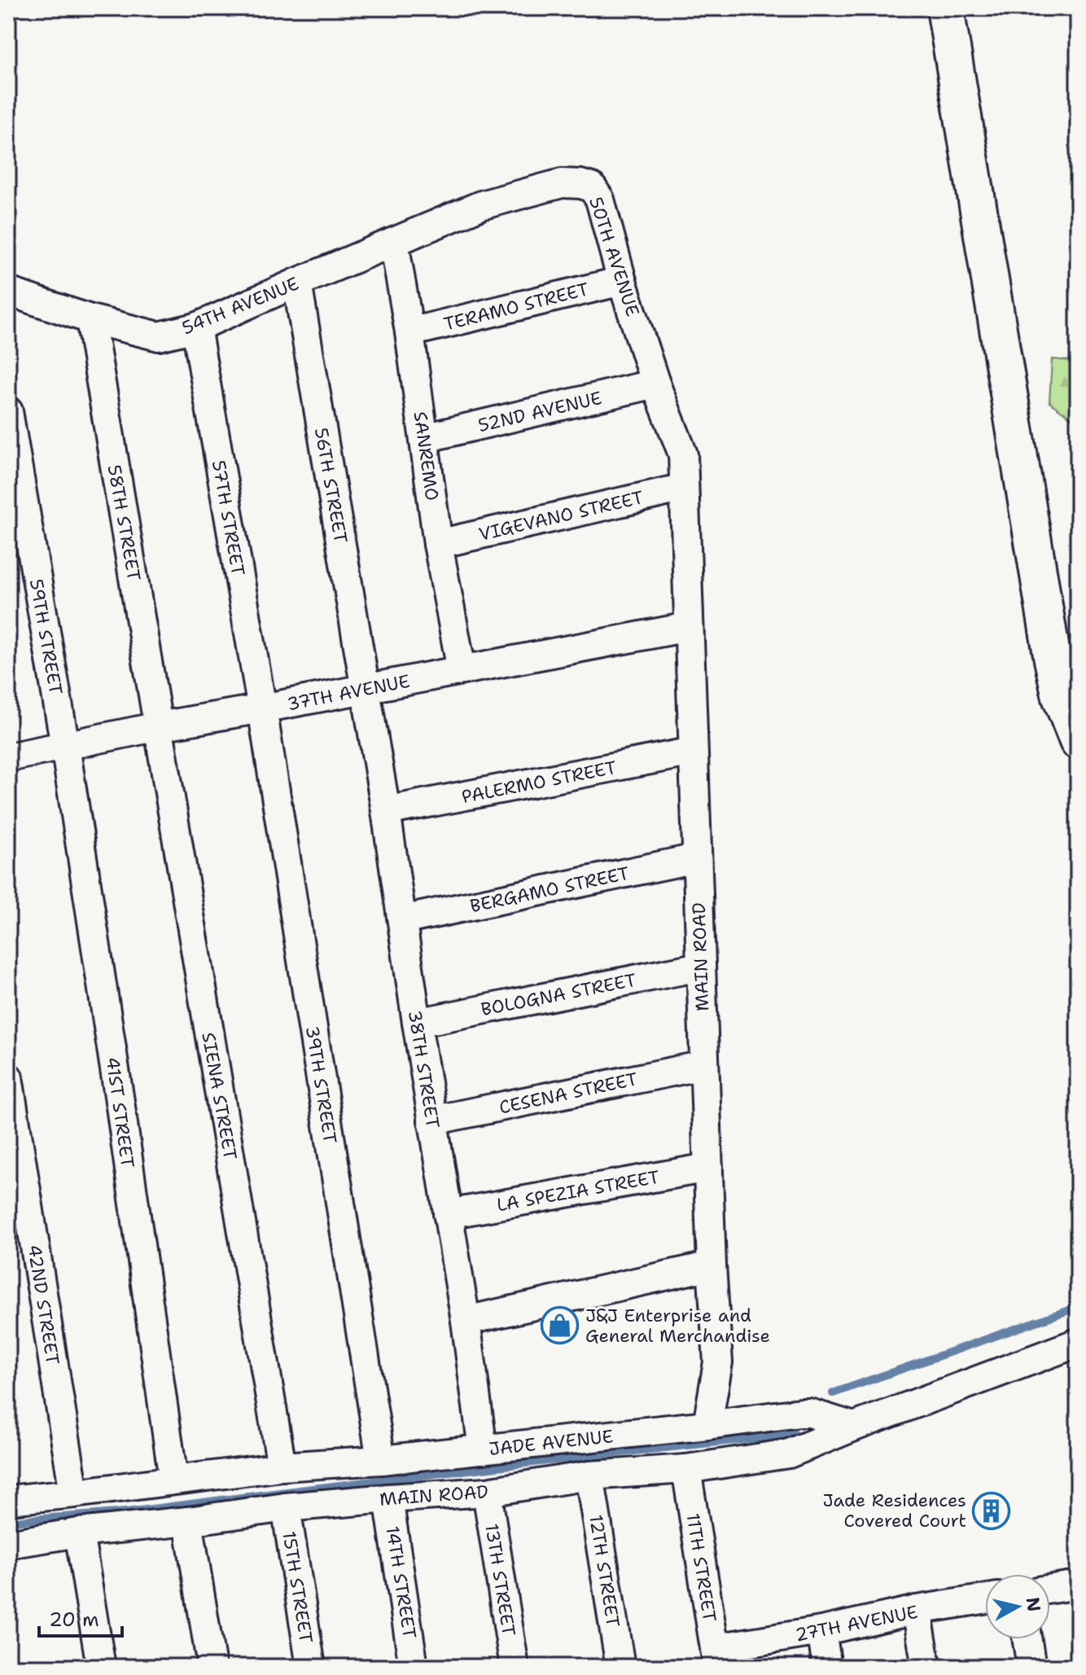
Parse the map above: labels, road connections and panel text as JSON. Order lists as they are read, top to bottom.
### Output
{
  "streets": {
    "street": [
      "50TH AVENUE",
      "54TH AVENUE",
      "TERAMO STREET",
      "52ND AVENUE",
      "SANREMO",
      "56TH STREET",
      "VIGEVANO STREET",
      "57TH STREET",
      "58TH STREET",
      "59TH STREET",
      "37TH AVENUE",
      "PALERMO STREET",
      "BERGAMO STREET",
      "MAIN ROAD",
      "BOLOGNA STREET",
      "38TH STREET",
      "39TH STREET",
      "CESENA STREET",
      "SIENA STREET",
      "41ST STREET",
      "LA SPEZIA STREET",
      "42ND STREET",
      "JADE AVENUE",
      "11TH STREET",
      "12TH STREET",
      "13TH STREET",
      "14TH STREET",
      "15TH STREET",
      "27TH AVENUE"
    ]
  },
  "crossings": [
    ["50TH AVENUE", "54TH AVENUE"],
    ["50TH AVENUE", "TERAMO STREET"],
    ["50TH AVENUE", "52ND AVENUE"],
    ["50TH AVENUE", "SANREMO"],
    ["50TH AVENUE", "VIGEVANO STREET"],
    ["50TH AVENUE", "MAIN ROAD"],
    ["54TH AVENUE", "SANREMO"],
    ["54TH AVENUE", "56TH STREET"],
    ["54TH AVENUE", "57TH STREET"],
    ["54TH AVENUE", "58TH STREET"],
    ["TERAMO STREET", "SANREMO"],
    ["52ND AVENUE", "SANREMO"],
    ["SANREMO", "VIGEVANO STREET"],
    ["SANREMO", "37TH AVENUE"],
    ["56TH STREET", "37TH AVENUE"],
    ["56TH STREET", "38TH STREET"],
    ["VIGEVANO STREET", "MAIN ROAD"],
    ["57TH STREET", "37TH AVENUE"],
    ["57TH STREET", "39TH STREET"],
    ["58TH STREET", "37TH AVENUE"],
    ["58TH STREET", "SIENA STREET"],
    ["59TH STREET", "37TH AVENUE"],
    ["59TH STREET", "41ST STREET"],
    ["37TH AVENUE", "MAIN ROAD"],
    ["37TH AVENUE", "38TH STREET"],
    ["37TH AVENUE", "39TH STREET"],
    ["37TH AVENUE", "SIENA STREET"],
    ["37TH AVENUE", "41ST STREET"],
    ["PALERMO STREET", "MAIN ROAD"],
    ["PALERMO STREET", "38TH STREET"],
    ["BERGAMO STREET", "MAIN ROAD"],
    ["BERGAMO STREET", "38TH STREET"],
    ["MAIN ROAD", "BOLOGNA STREET"],
    ["MAIN ROAD", "CESENA STREET"],
    ["MAIN ROAD", "LA SPEZIA STREET"],
    ["MAIN ROAD", "JADE AVENUE"],
    ["MAIN ROAD", "11TH STREET"],
    ["MAIN ROAD", "12TH STREET"],
    ["MAIN ROAD", "13TH STREET"],
    ["MAIN ROAD", "14TH STREET"],
    ["MAIN ROAD", "15TH STREET"],
    ["BOLOGNA STREET", "38TH STREET"],
    ["38TH STREET", "CESENA STREET"],
    ["38TH STREET", "LA SPEZIA STREET"],
    ["38TH STREET", "JADE AVENUE"],
    ["39TH STREET", "JADE AVENUE"],
    ["SIENA STREET", "JADE AVENUE"],
    ["41ST STREET", "JADE AVENUE"],
    ["42ND STREET", "JADE AVENUE"],
    ["11TH STREET", "27TH AVENUE"]
  ],
  "places": {
    "shop": ["J&J Enterprise and General Merchandise"],
    "building": ["Jade Residences Covered Court"]
  },
  "scale_bar": "20 m",
  "north": "right"
}
